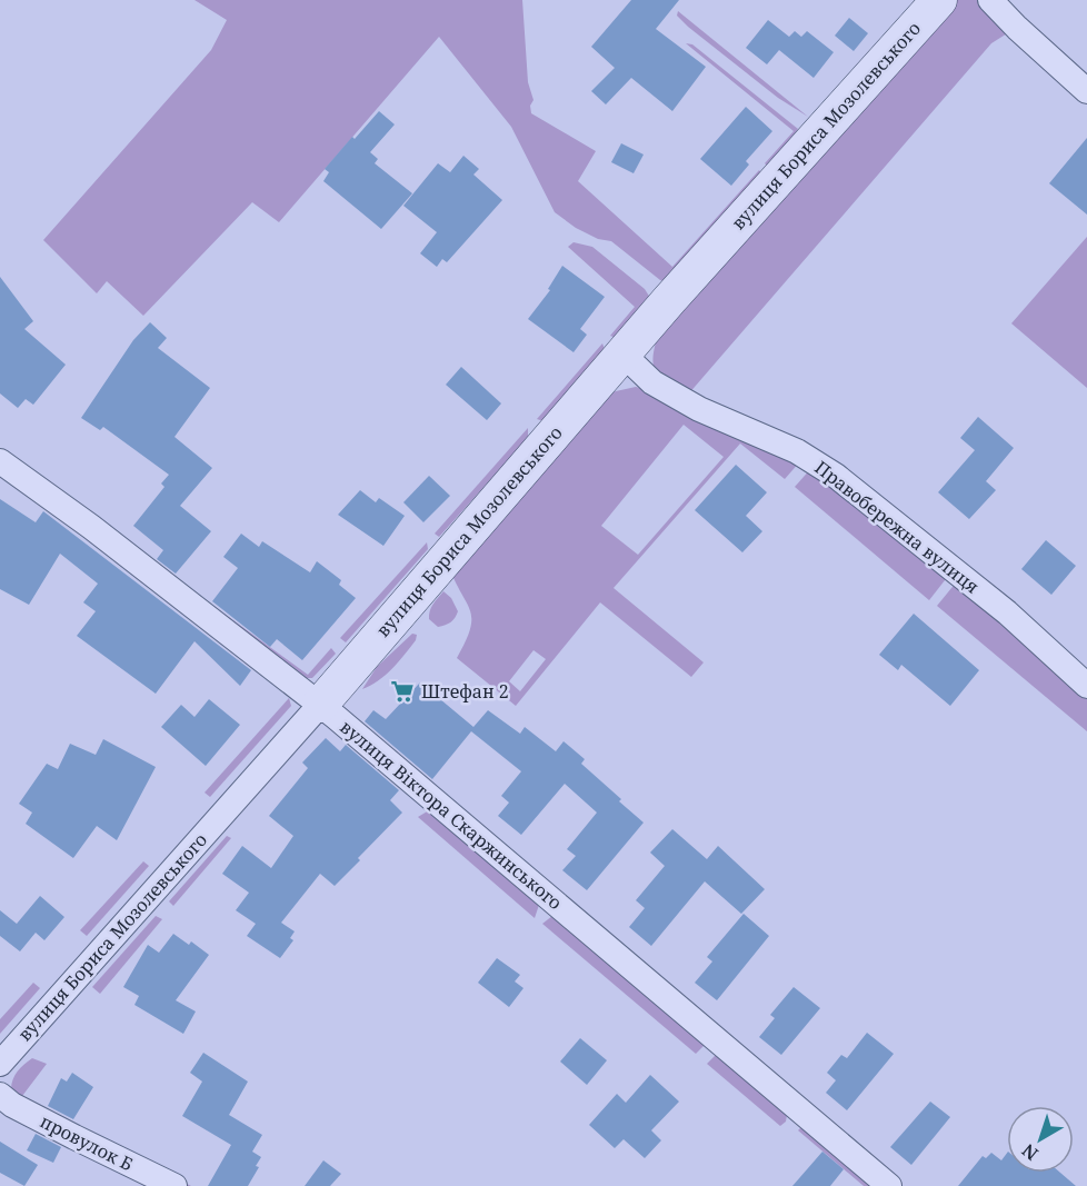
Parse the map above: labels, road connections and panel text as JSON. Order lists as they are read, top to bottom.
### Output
{
  "streets": {
    "street": [
      "вулиця Бориса Мозолевського",
      "Правобережна вулиця",
      "вулиця Віктора Скаржинського",
      "провулок Б"
    ]
  },
  "crossings": [
    ["вулиця Бориса Мозолевського", "Правобережна вулиця"],
    ["вулиця Бориса Мозолевського", "вулиця Віктора Скаржинського"]
  ],
  "places": {
    "supermarket": ["Штефан 2"]
  },
  "north": "bottom left"
}
